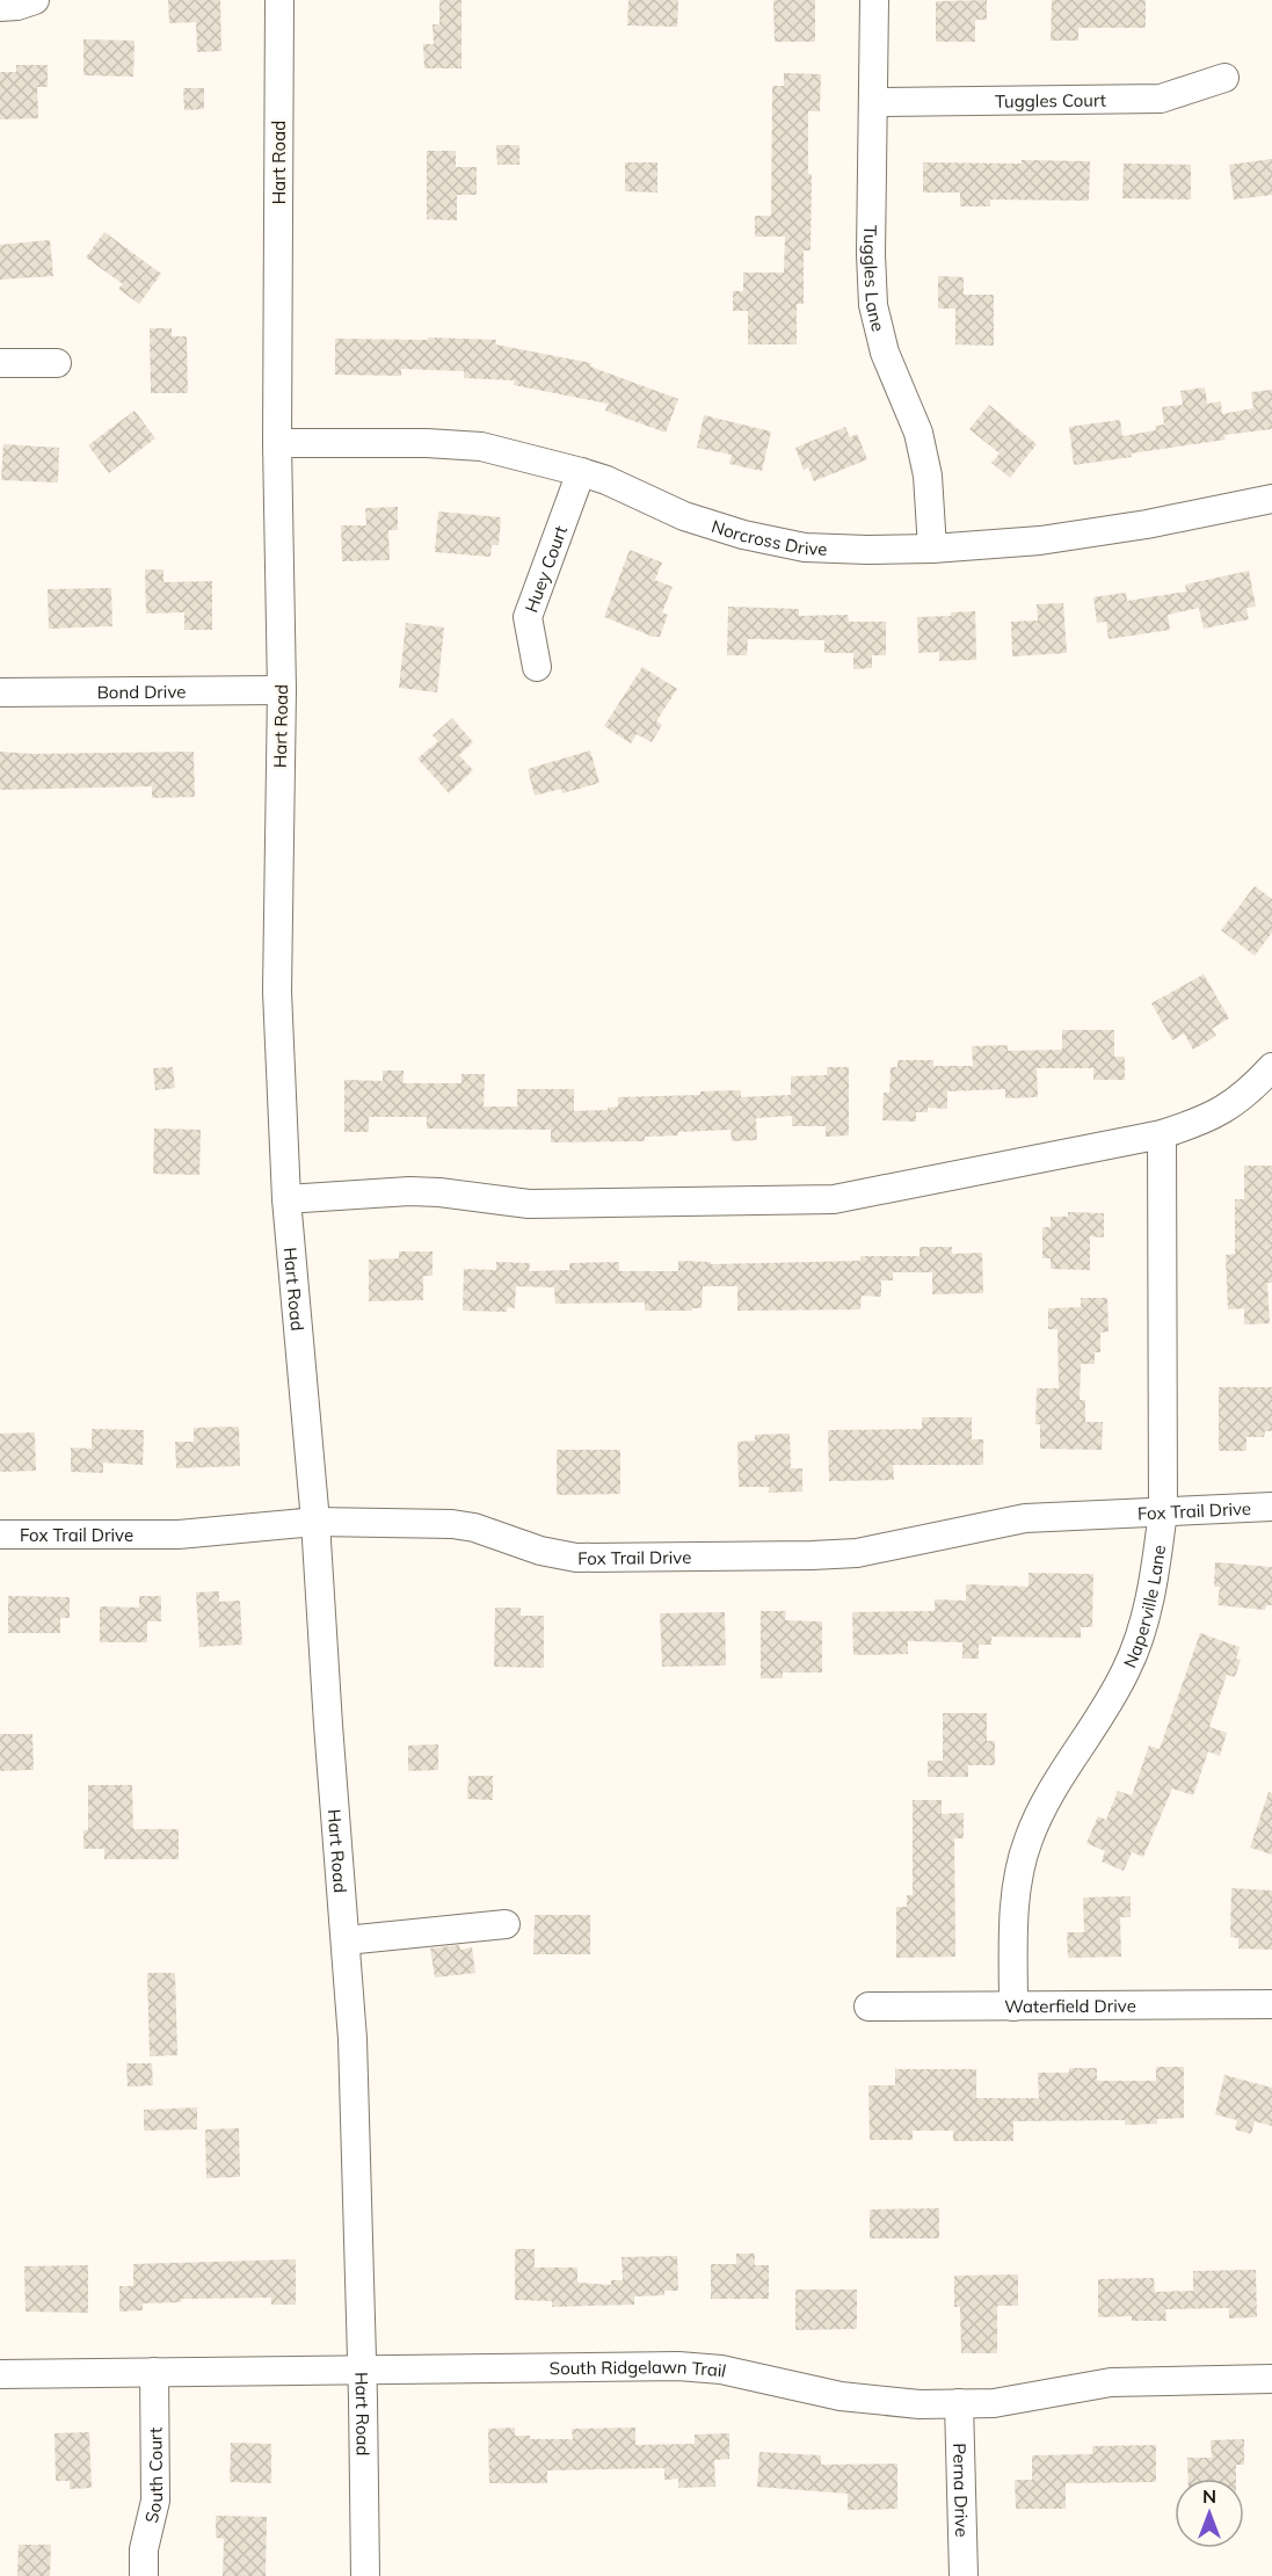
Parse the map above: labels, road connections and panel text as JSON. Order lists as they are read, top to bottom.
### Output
{
  "streets": {
    "street": [
      "Tuggles Court",
      "Hart Road",
      "Tuggles Lane",
      "Norcross Drive",
      "Huey Court",
      "Bond Drive",
      "Fox Trail Drive",
      "Naperville Lane",
      "Waterfield Drive",
      "South Ridgelawn Trail",
      "South Court",
      "Perna Drive"
    ]
  },
  "crossings": [
    ["Tuggles Court", "Tuggles Lane"],
    ["Hart Road", "Norcross Drive"],
    ["Hart Road", "Bond Drive"],
    ["Hart Road", "Fox Trail Drive"],
    ["Hart Road", "South Ridgelawn Trail"],
    ["Tuggles Lane", "Norcross Drive"],
    ["Norcross Drive", "Huey Court"],
    ["Fox Trail Drive", "Naperville Lane"],
    ["Naperville Lane", "Waterfield Drive"],
    ["South Ridgelawn Trail", "South Court"],
    ["South Ridgelawn Trail", "Perna Drive"]
  ],
  "north": "top"
}
